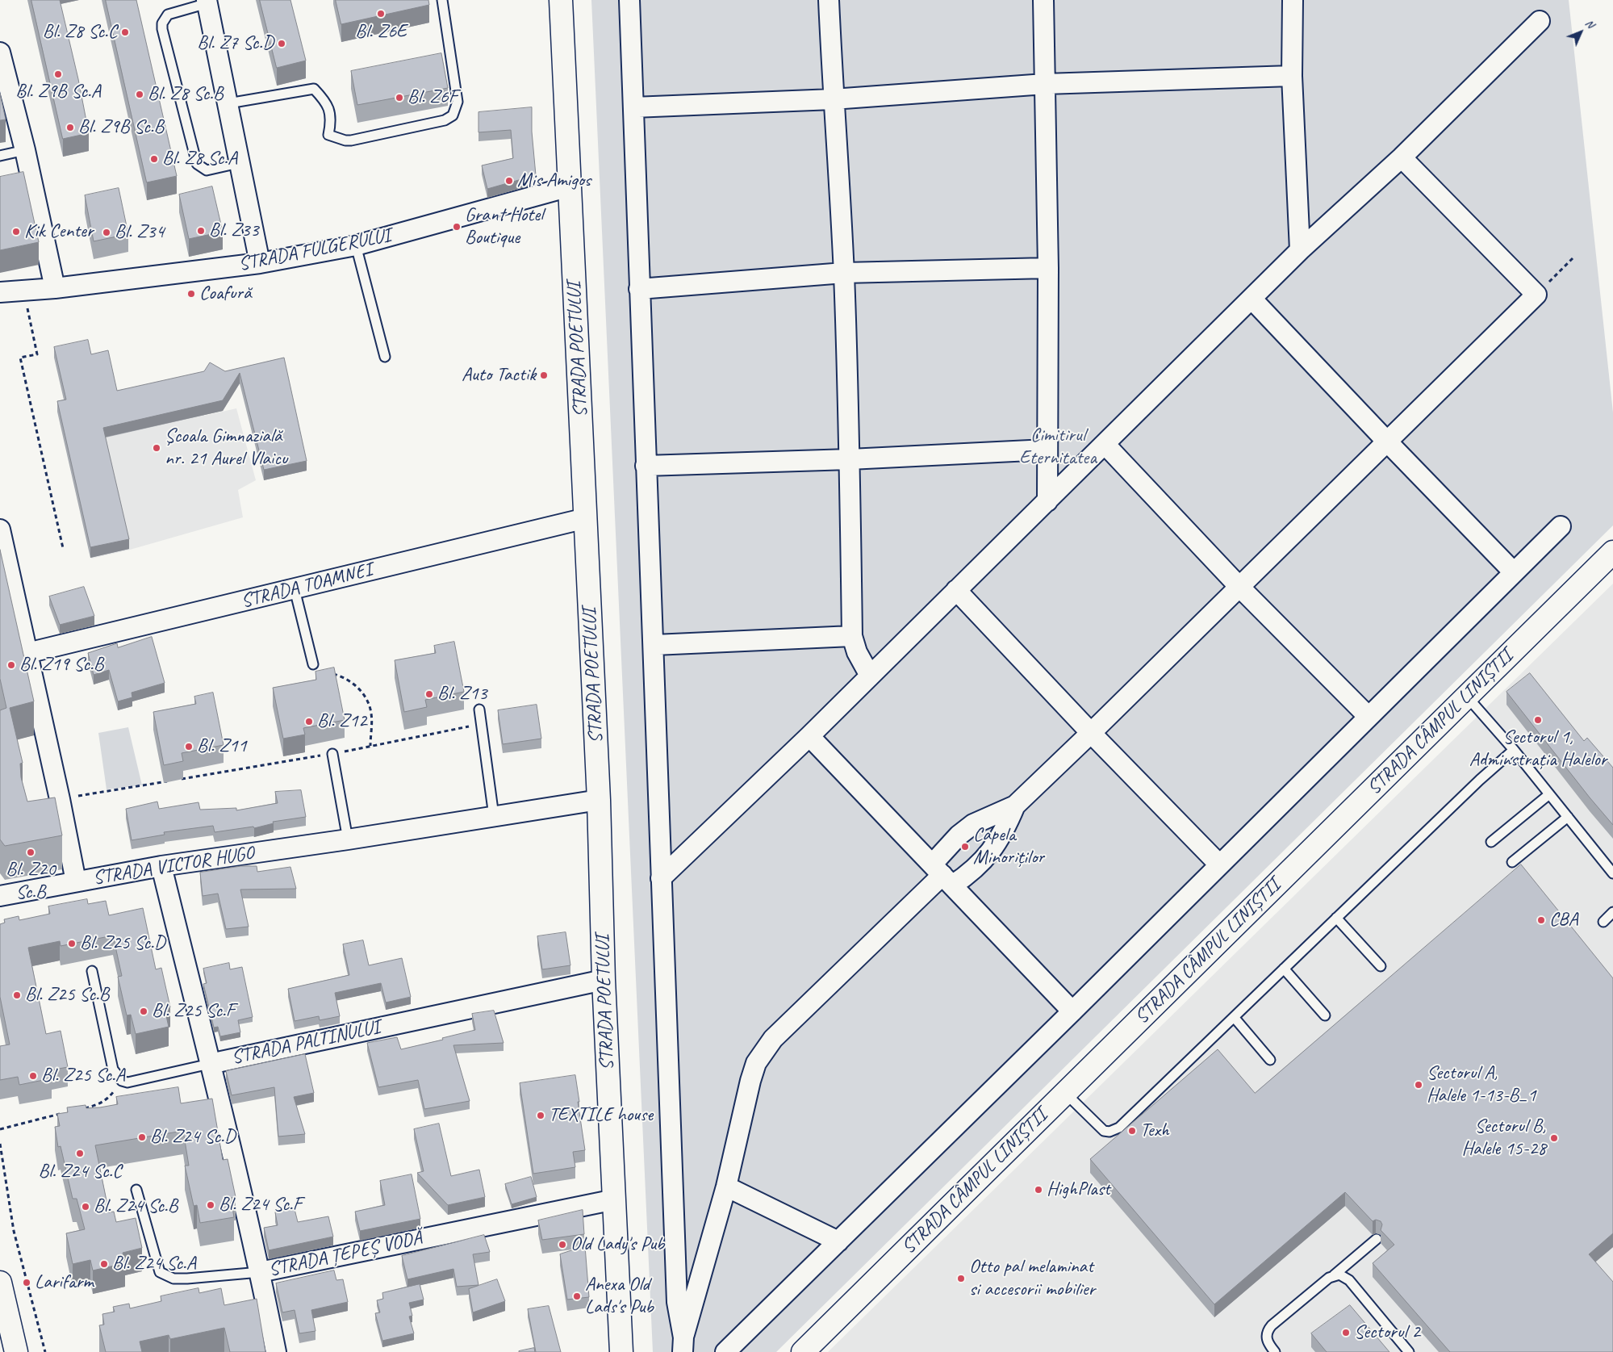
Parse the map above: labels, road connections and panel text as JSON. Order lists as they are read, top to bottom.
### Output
{
  "streets": {
    "street": [
      "STRADA FULGERULUI",
      "STRADA POETULUI",
      "STRADA TOAMNEI",
      "STRADA CÂMPUL LINIȘTII",
      "STRADA VICTOR HUGO",
      "STRADA PALTINULUI",
      "STRADA ȚEPEȘ VODĂ"
    ]
  },
  "crossings": [
    ["STRADA FULGERULUI", "STRADA POETULUI"],
    ["STRADA POETULUI", "STRADA TOAMNEI"],
    ["STRADA POETULUI", "STRADA VICTOR HUGO"],
    ["STRADA POETULUI", "STRADA PALTINULUI"],
    ["STRADA POETULUI", "STRADA ȚEPEȘ VODĂ"]
  ],
  "parks": ["Cimitirul Eternitatea"],
  "places": [
    "Bl. Z6E",
    "Bl. Z8 Sc.C",
    "Bl. Z7 Sc.D",
    "Bl. Z9B Sc.A",
    "Bl. Z8 Sc.B",
    "Bl. Z6F",
    "Bl. Z9B Sc.B",
    "Bl. Z8 Sc.A",
    "Mis Amigos",
    "Grant Hotel Boutique",
    "Bl. Z33",
    "Kik Center",
    "Bl. Z34",
    "Coafură",
    "Auto Tactik",
    "Școala Gimnazială nr. 21 Aurel Vlaicu",
    "Bl. Z19 Sc.B",
    "Bl. Z13",
    "Sectorul 1, Adminstrația Halelor",
    "Bl. Z12",
    "Bl. Z11",
    "Capela Minoriților",
    "Bl. Z20 Sc.B",
    "CBA",
    "Bl. Z25 Sc.D",
    "Bl. Z25 Sc.B",
    "Bl. Z25 Sc.F",
    "Bl. Z25 Sc.A",
    "Sectorul A, Halele 1-13-B_1",
    "TEXTILE house",
    "Texh",
    "Bl. Z24 Sc.D",
    "Sectorul B, Halele 15-28",
    "Bl. Z24 Sc.C",
    "HighPlast",
    "Bl. Z24 Sc.F",
    "Bl. Z24 Sc.B",
    "Old Lady's Pub",
    "Bl. Z24 Sc.A",
    "Otto pal melaminat si accesorii mobilier",
    "Larifarm",
    "Anexa Old Lads's Pub",
    "Sectorul 2"
  ],
  "north": "top right"
}
